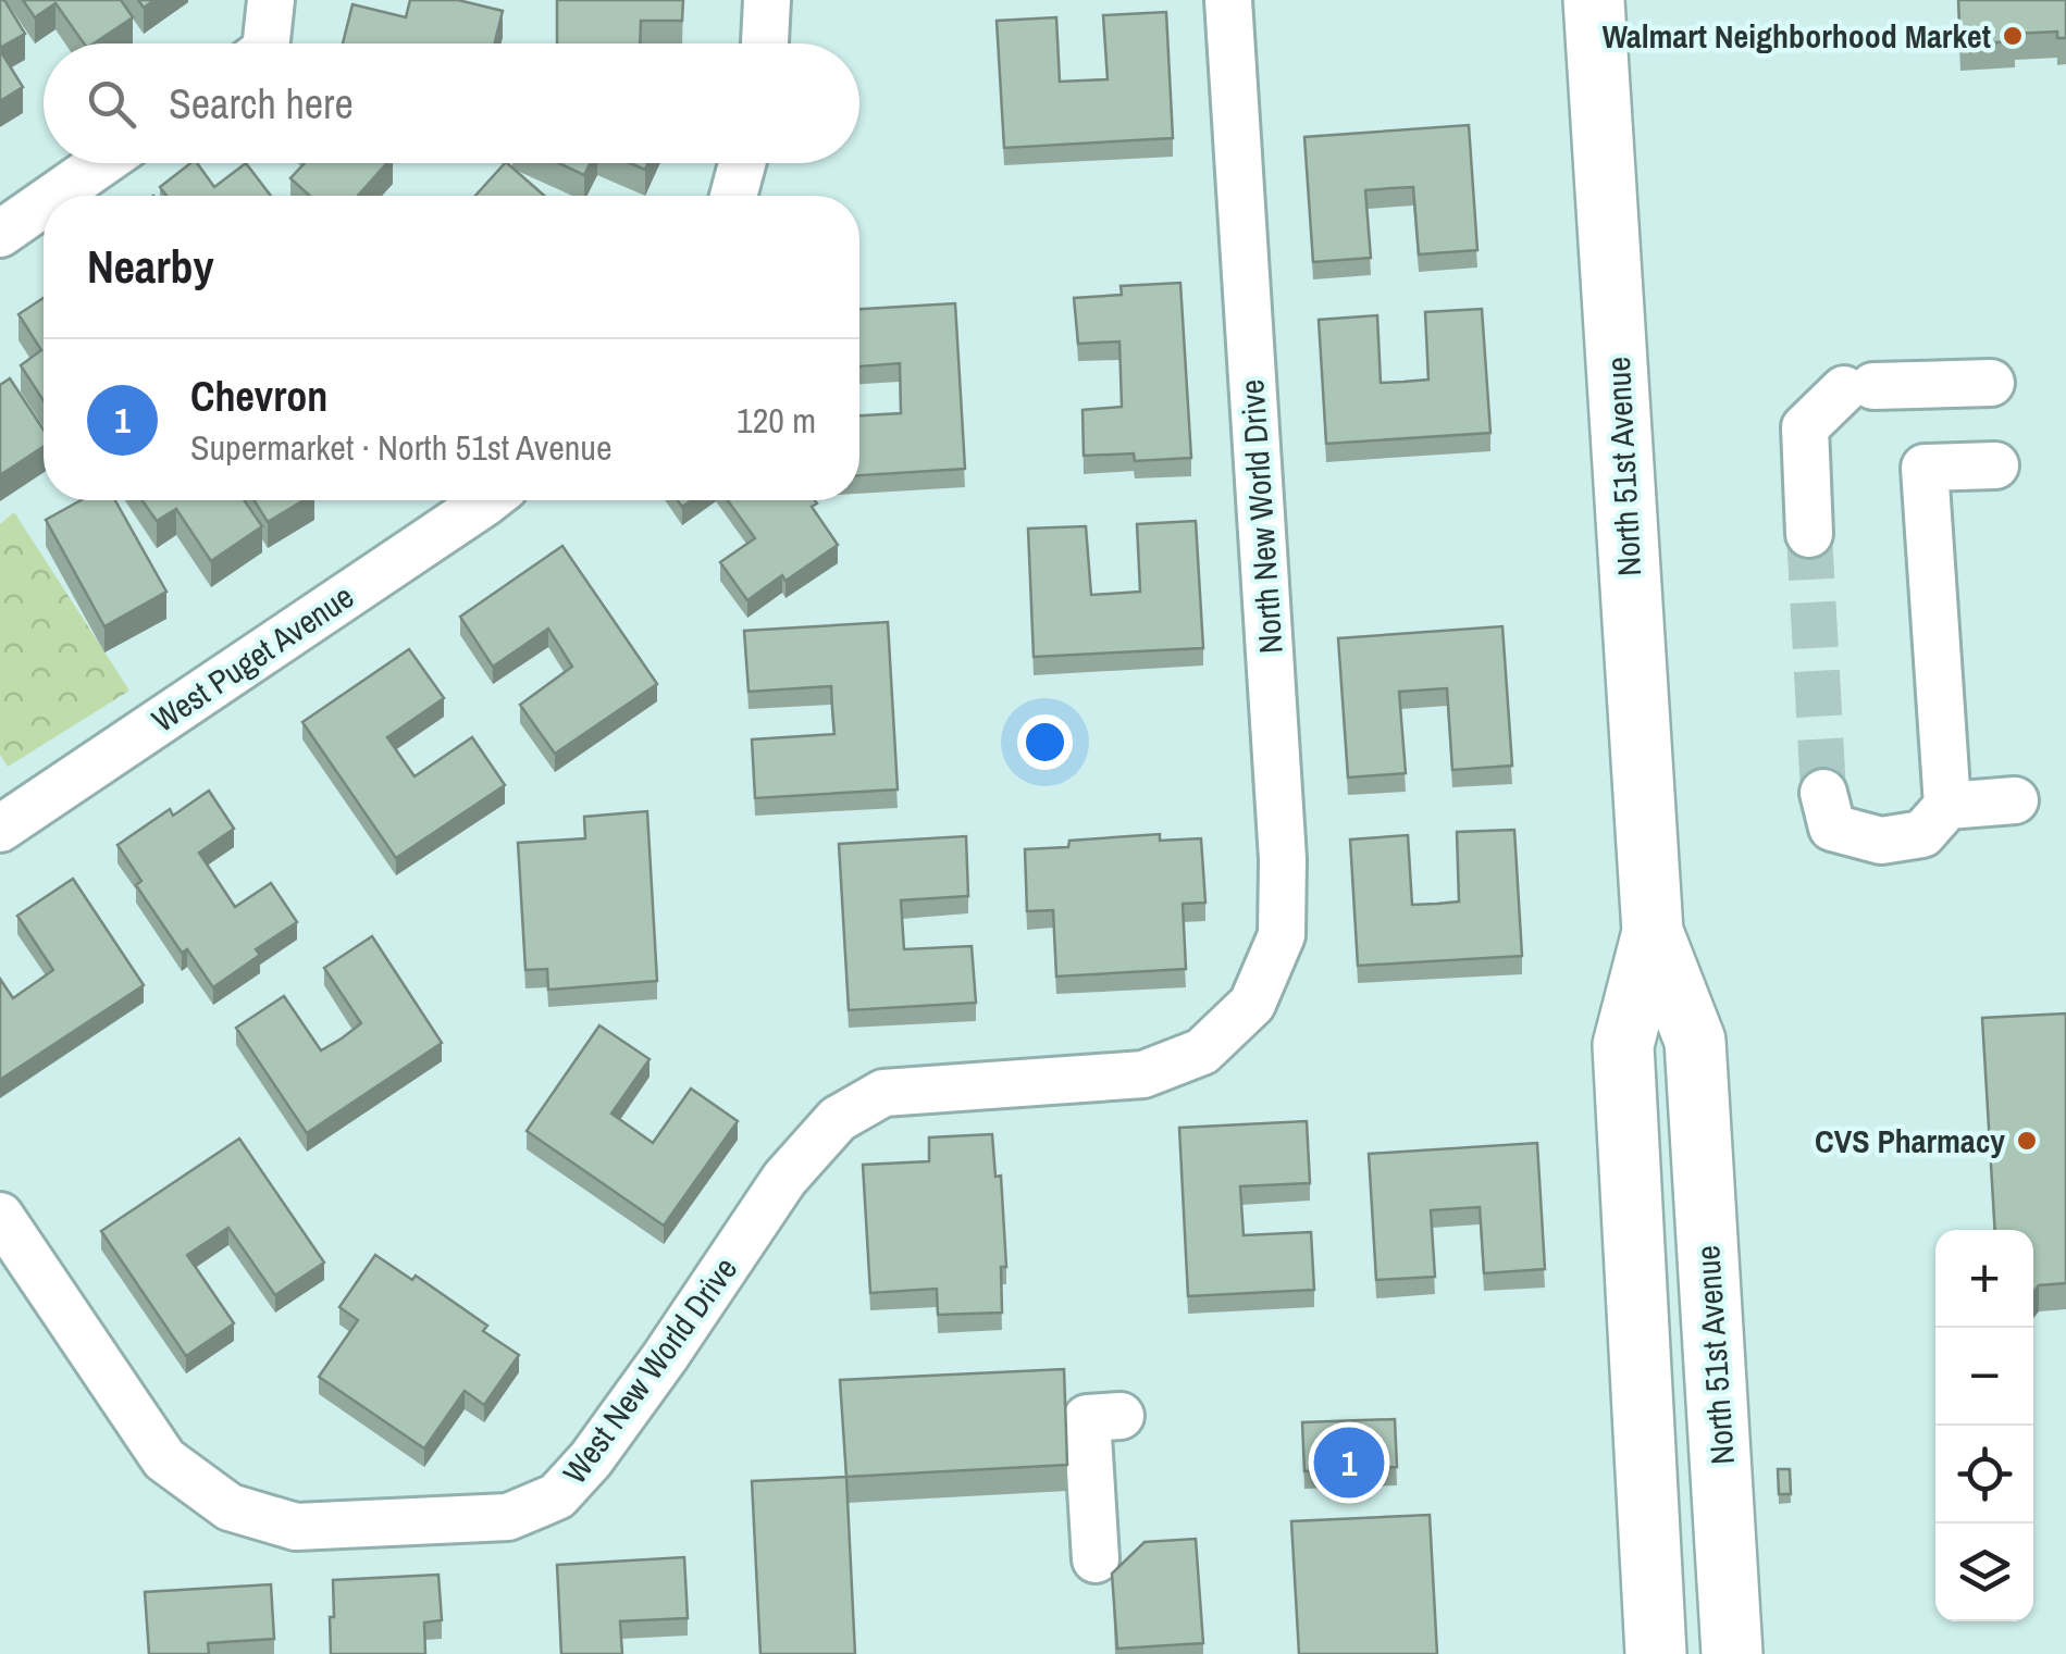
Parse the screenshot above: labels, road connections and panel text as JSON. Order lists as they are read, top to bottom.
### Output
{
  "streets": {
    "main road": ["North 51st Avenue"],
    "street": ["North New World Drive", "West Puget Avenue", "West New World Drive"]
  },
  "crossings": [
    ["North New World Drive", "West New World Drive"]
  ],
  "places": ["Walmart Neighborhood Market", "CVS Pharmacy"],
  "page": {
    "search": "Search here",
    "heading": "Nearby",
    "list": [
      {
        "mark": "1",
        "name": "Chevron",
        "note": "Supermarket · North 51st Avenue",
        "value": "120 m"
      }
    ],
    "map_buttons": ["+", "−"],
    "pins": "1"
  }
}
